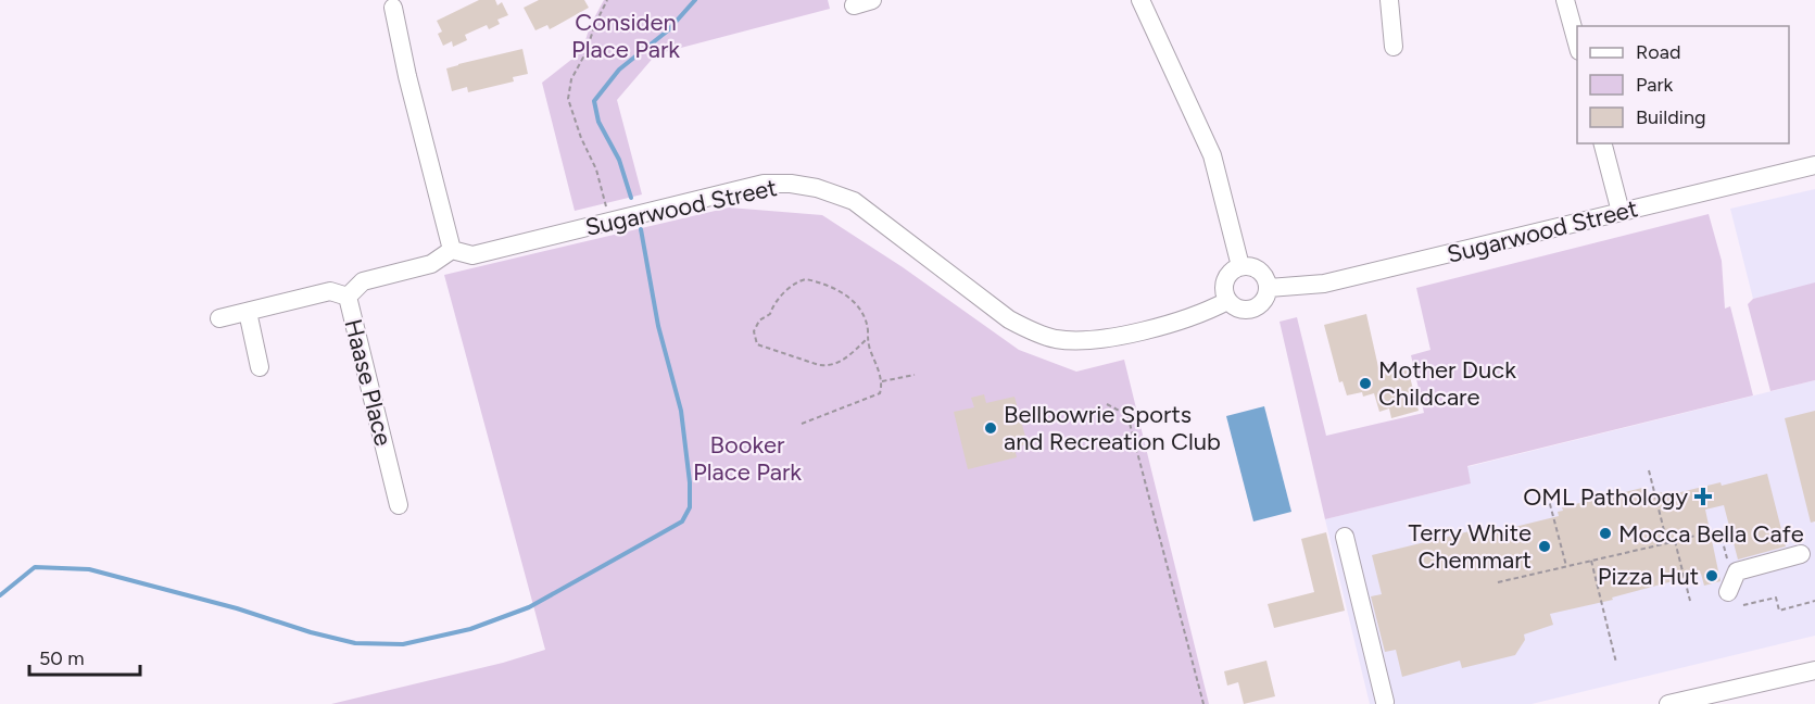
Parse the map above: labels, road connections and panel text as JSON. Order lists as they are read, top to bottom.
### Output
{
  "streets": {
    "street": ["Sugarwood Street", "Haase Place"]
  },
  "crossings": [
    ["Sugarwood Street", "Haase Place"]
  ],
  "parks": ["Considen Place Park", "Booker Place Park"],
  "places": {
    "other": [
      "Mother Duck Childcare",
      "Bellbowrie Sports and Recreation Club",
      "Mocca Bella Cafe",
      "Terry White Chemmart",
      "Pizza Hut"
    ],
    "health": ["OML Pathology"]
  },
  "legend": ["Road", "Park", "Building"],
  "scale_bar": "50 m"
}
